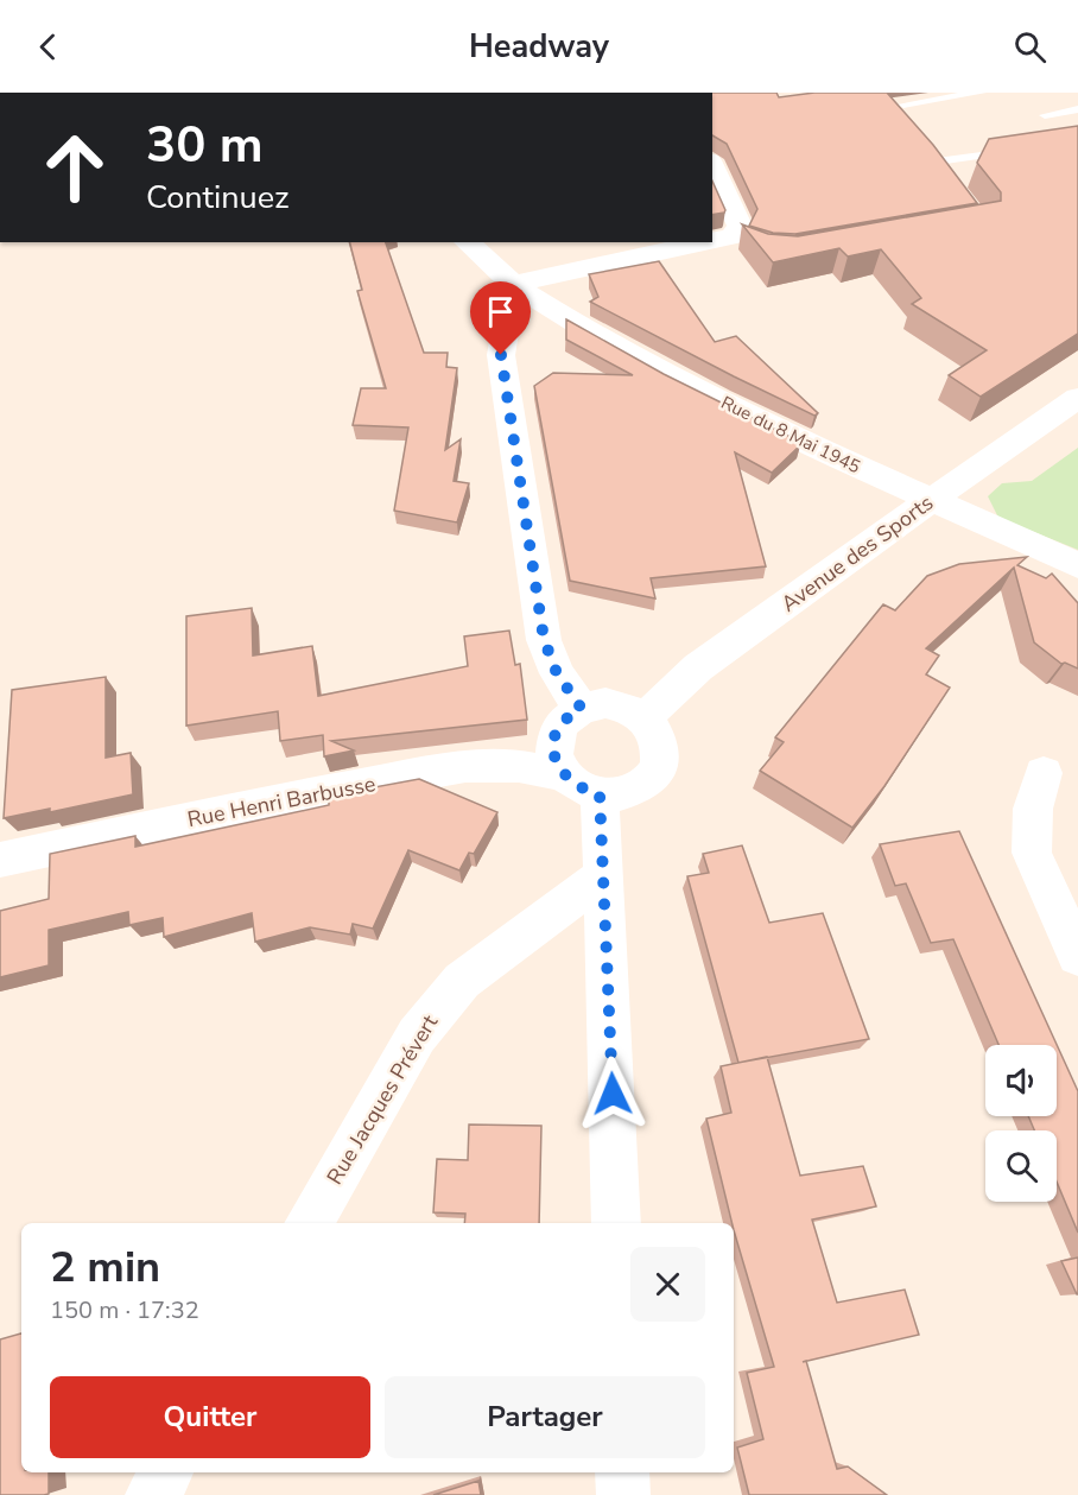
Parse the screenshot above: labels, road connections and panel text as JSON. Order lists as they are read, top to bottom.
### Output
{
  "streets": {
    "street": [
      "Rue du 8 Mai 1945",
      "Avenue des Sports",
      "Rue Henri Barbusse",
      "Rue Jacques Prévert"
    ]
  },
  "crossings": [
    ["Rue du 8 Mai 1945", "Avenue des Sports"],
    ["Avenue des Sports", "Rue Henri Barbusse"]
  ],
  "page": {
    "header": "Headway",
    "turn": ["30 m", "Continuez"],
    "heading": ["2 min", "150 m · 17:32"],
    "buttons": ["Quitter", "Partager"]
  }
}
